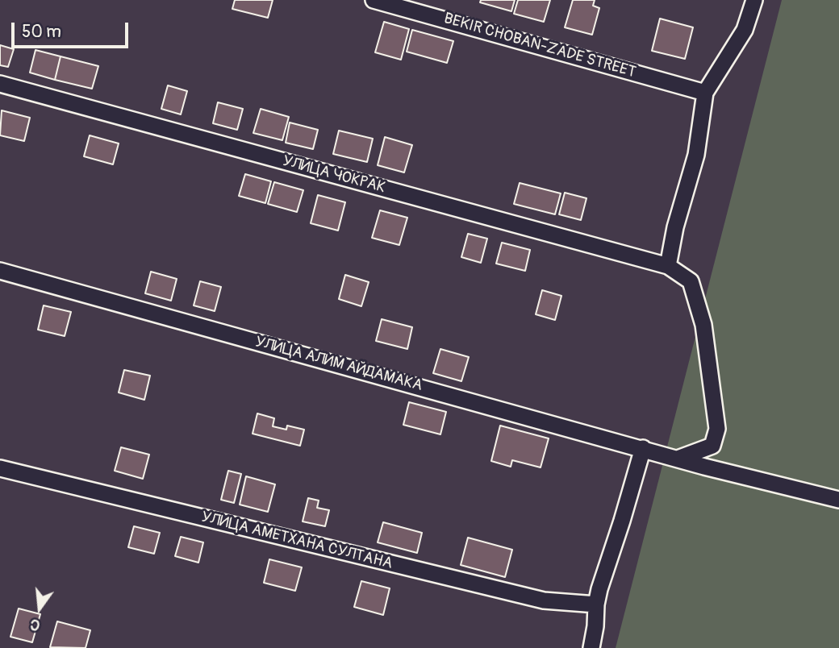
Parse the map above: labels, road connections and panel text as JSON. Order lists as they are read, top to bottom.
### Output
{
  "streets": {
    "street": [
      "BEKIR CHOBAN-ZADE STREET",
      "УЛИЦА ЧОКРАК",
      "УЛИЦА АЛИМ АЙДАМАКА",
      "УЛИЦА АМЕТХАНА СУЛТАНА"
    ]
  },
  "scale_bar": "50 m",
  "north": "bottom"
}
